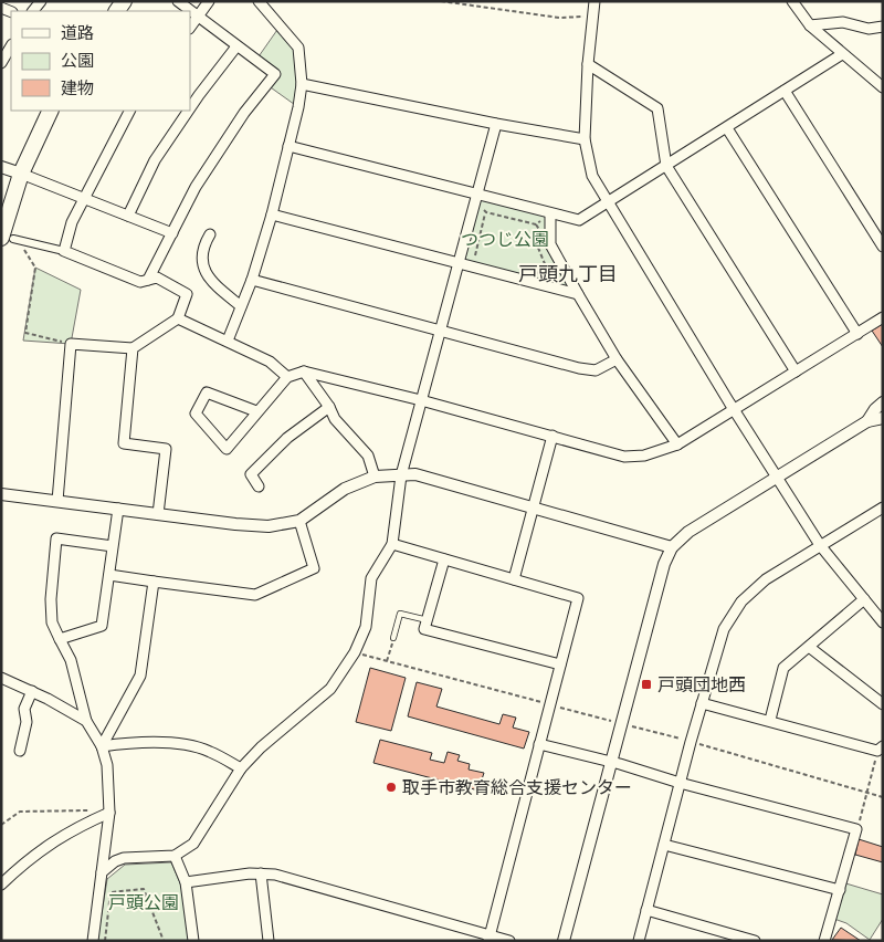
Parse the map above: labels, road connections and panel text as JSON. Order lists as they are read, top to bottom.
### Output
{
  "districts": ["戸頭九丁目"],
  "parks": ["つつじ公園", "戸頭公園"],
  "places": {
    "transit": ["戸頭団地西"],
    "other": ["取手市教育総合支援センター"]
  },
  "legend": ["道路", "公園", "建物"]
}
